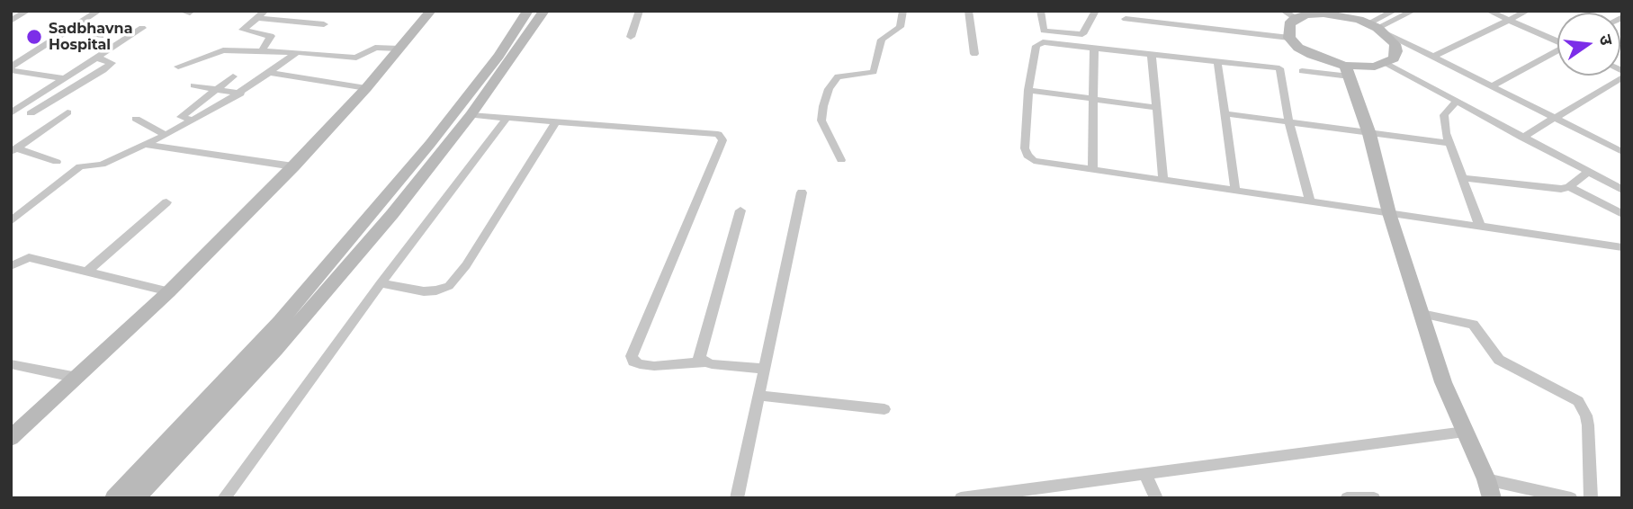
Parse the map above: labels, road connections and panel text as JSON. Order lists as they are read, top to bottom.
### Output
{
  "places": ["Sadbhavna Hospital"],
  "north": "right"
}
